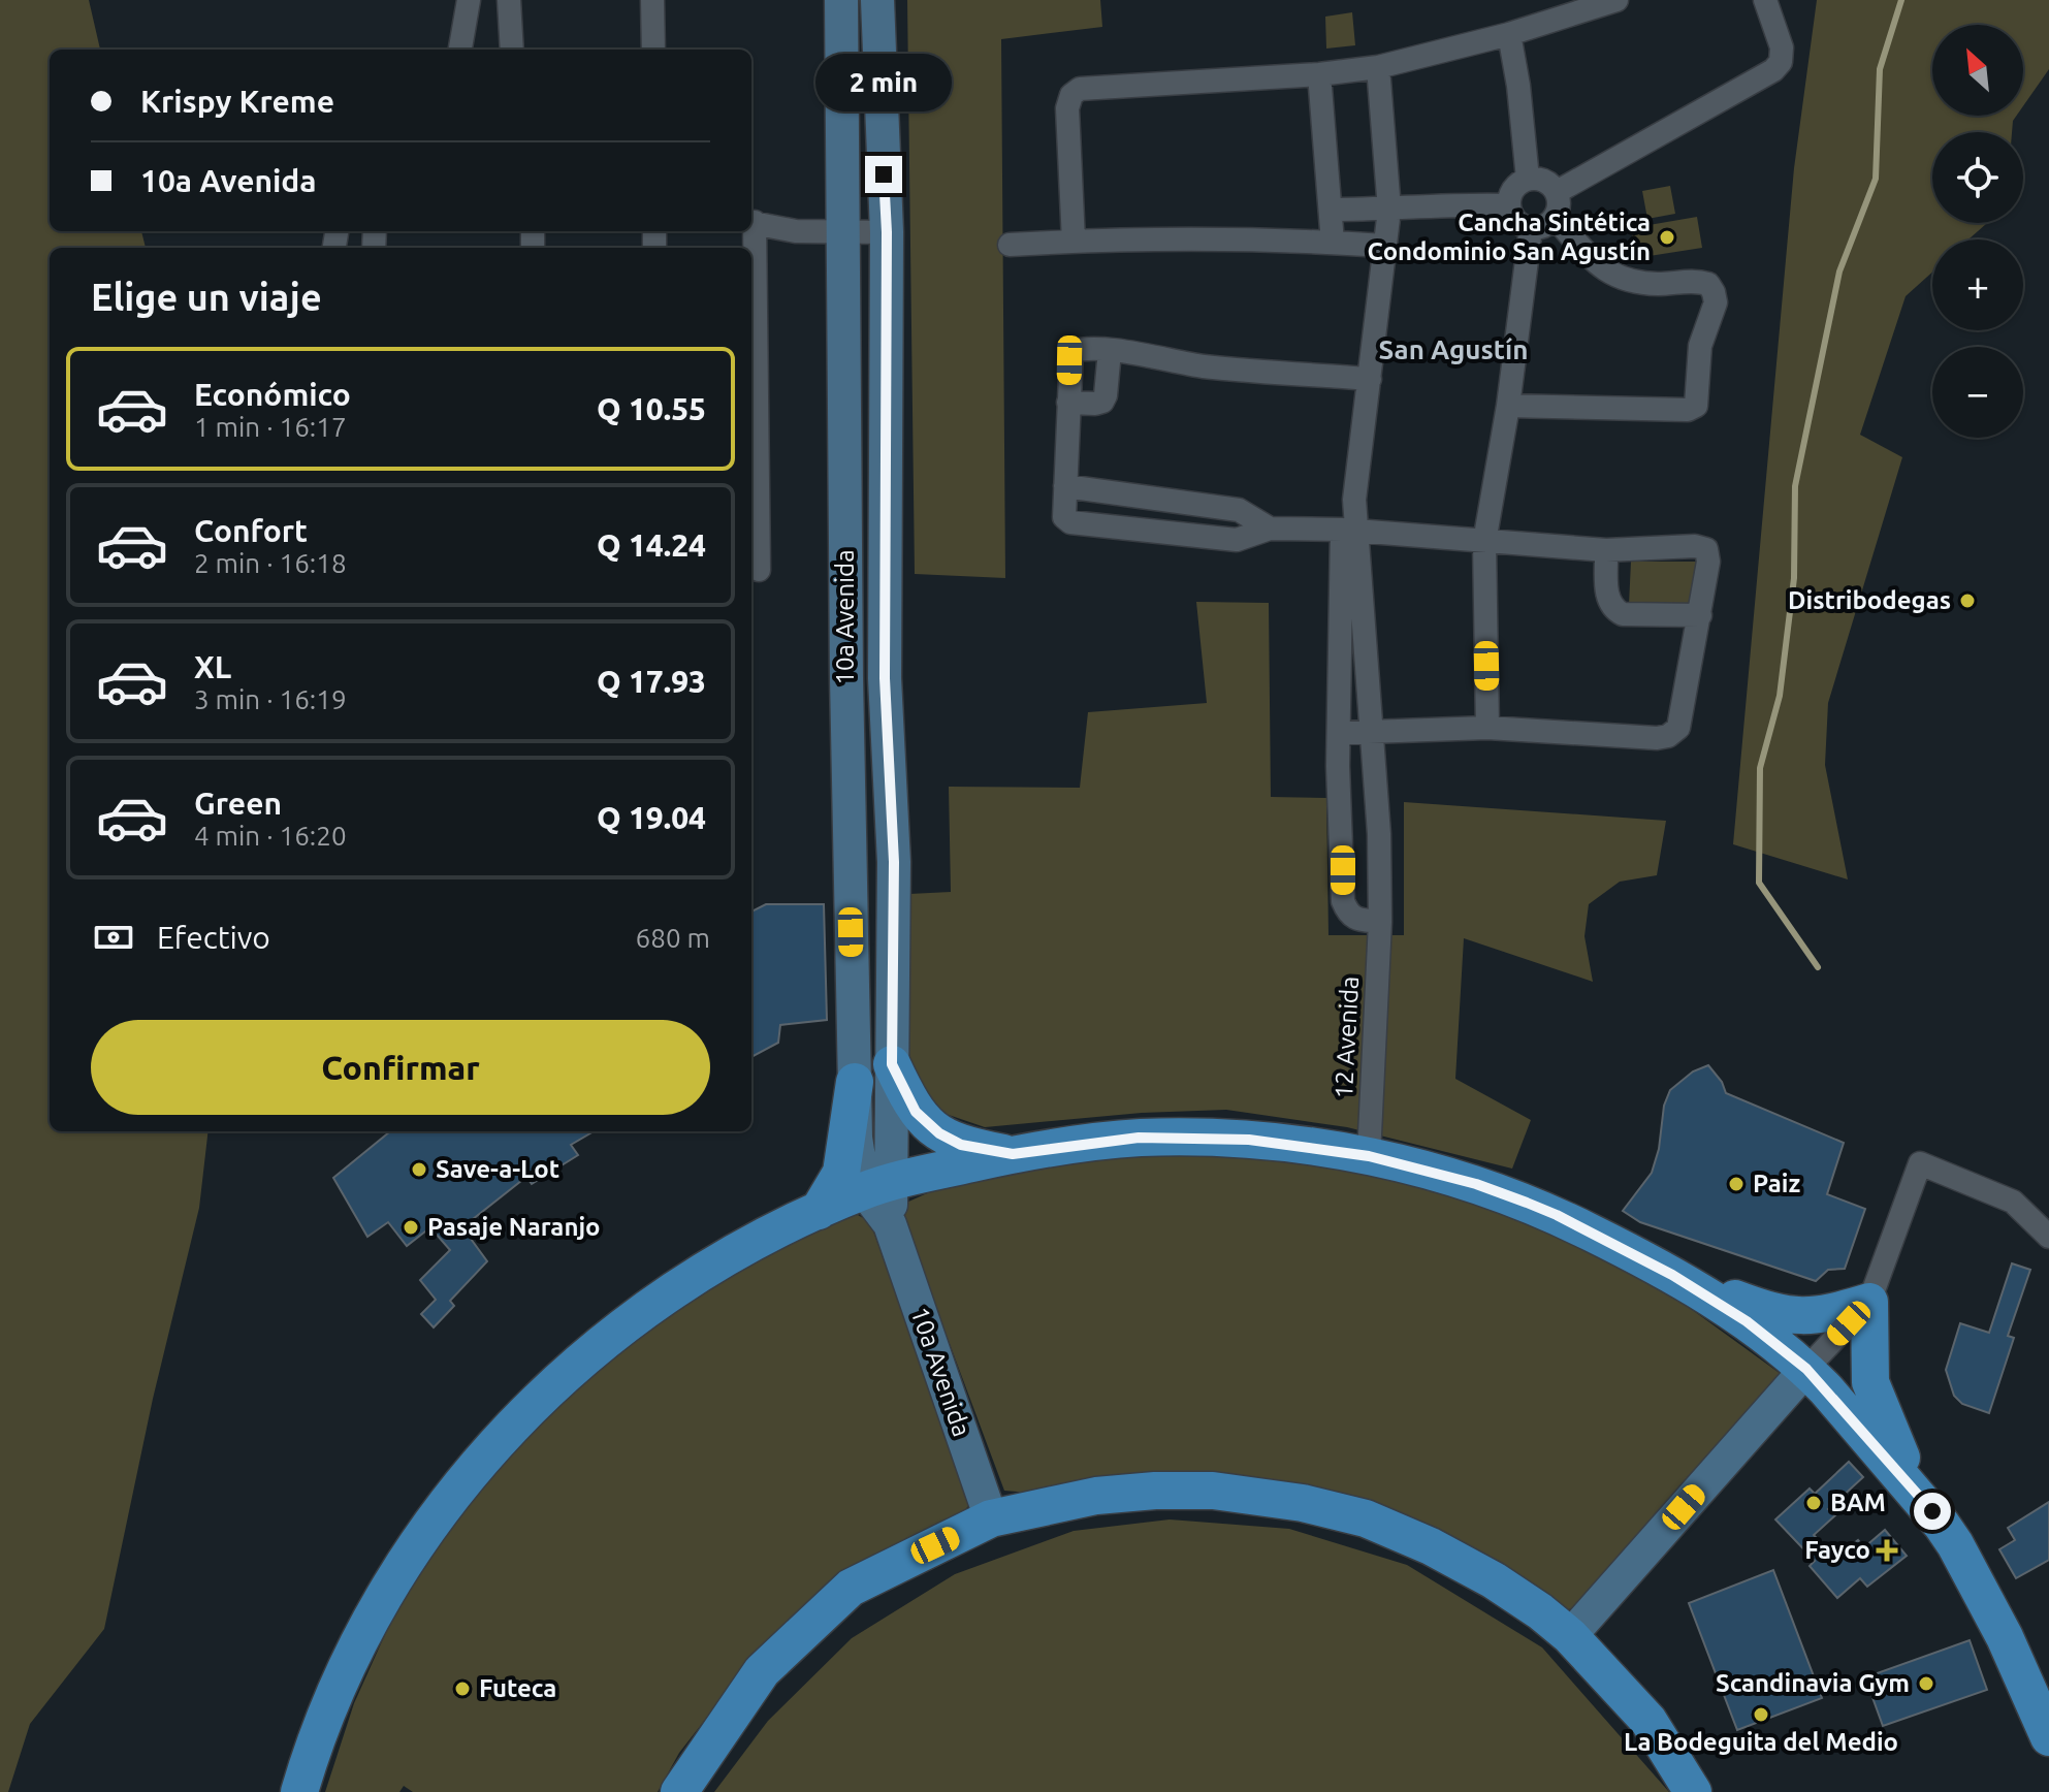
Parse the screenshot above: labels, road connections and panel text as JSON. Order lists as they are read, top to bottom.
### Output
{
  "streets": {
    "street": ["10a Avenida", "12 Avenida"]
  },
  "districts": ["San Agustín"],
  "places": {
    "other": [
      "Cancha Sintética Condominio San Agustín",
      "Distribodegas",
      "Save-a-Lot",
      "Paiz",
      "Pasaje Naranjo",
      "BAM",
      "Scandinavia Gym",
      "Futeca",
      "La Bodeguita del Medio"
    ],
    "health": ["Fayco"]
  },
  "north": "top left",
  "page": {
    "map_buttons": ["+", "−"],
    "banner": ["Krispy Kreme", "10a Avenida"],
    "bubble": "2 min",
    "heading": "Elige un viaje",
    "list": [
      {
        "name": "Económico",
        "note": "1 min · 16:17",
        "value": "Q 10.55"
      },
      {
        "name": "Confort",
        "note": "2 min · 16:18",
        "value": "Q 14.24"
      },
      {
        "name": "XL",
        "note": "3 min · 16:19",
        "value": "Q 17.93"
      },
      {
        "name": "Green",
        "note": "4 min · 16:20",
        "value": "Q 19.04"
      }
    ],
    "pay": ["Efectivo", "680 m"],
    "buttons": "Confirmar"
  }
}
